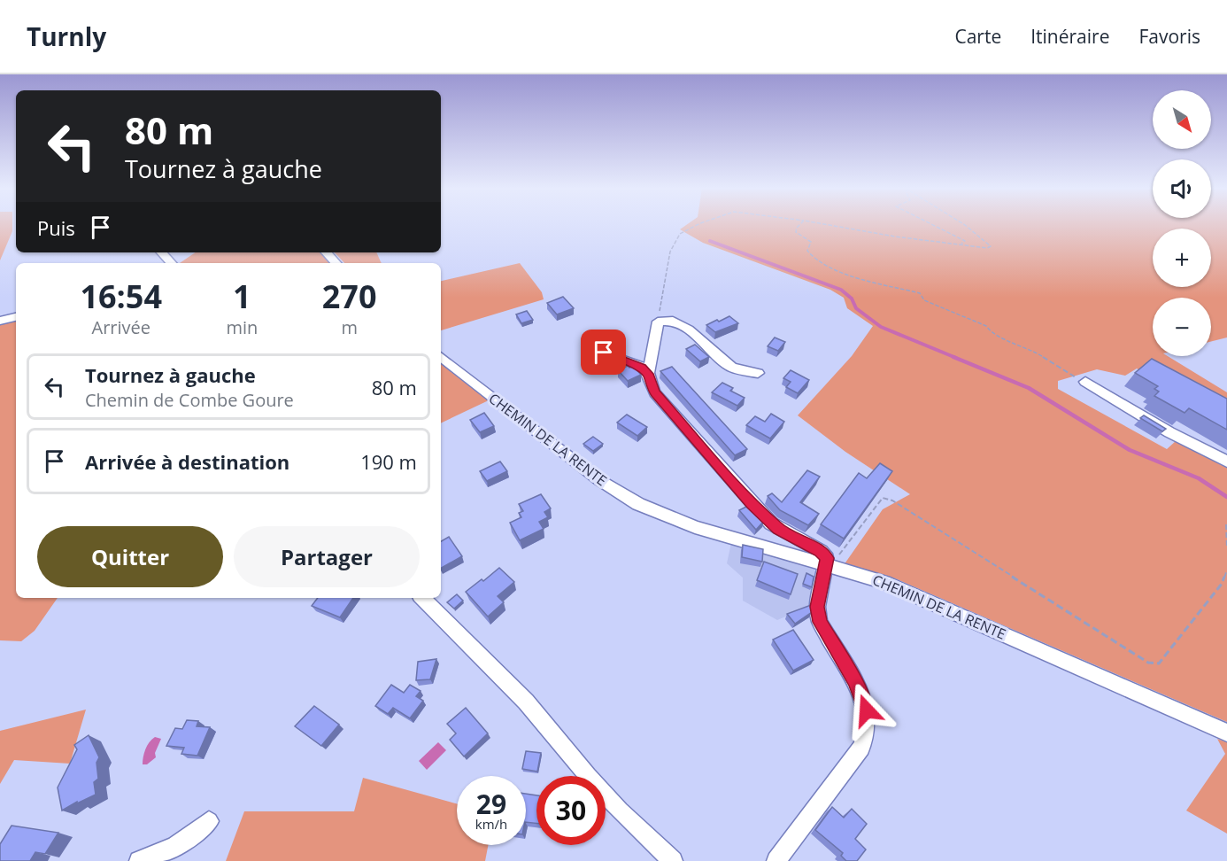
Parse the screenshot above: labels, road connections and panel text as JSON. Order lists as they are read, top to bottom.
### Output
{
  "streets": {
    "street": ["CHEMIN DE LA RENTE"]
  },
  "north": "bottom right",
  "page": {
    "header": "Turnly",
    "nav": ["Carte", "Itinéraire", "Favoris"],
    "map_buttons": ["+", "−"],
    "turn": ["80 m", "Tournez à gauche"],
    "then": "Puis",
    "eta": [
      "16:54",
      "Arrivée",
      "1",
      "min",
      "270",
      "m"
    ],
    "list": [
      {
        "name": "Tournez à gauche",
        "note": "Chemin de Combe Goure",
        "value": "80 m"
      },
      {
        "name": "Arrivée à destination",
        "value": "190 m"
      }
    ],
    "buttons": ["Quitter", "Partager"],
    "speed": "29 km/h",
    "limit": "30"
  }
}
